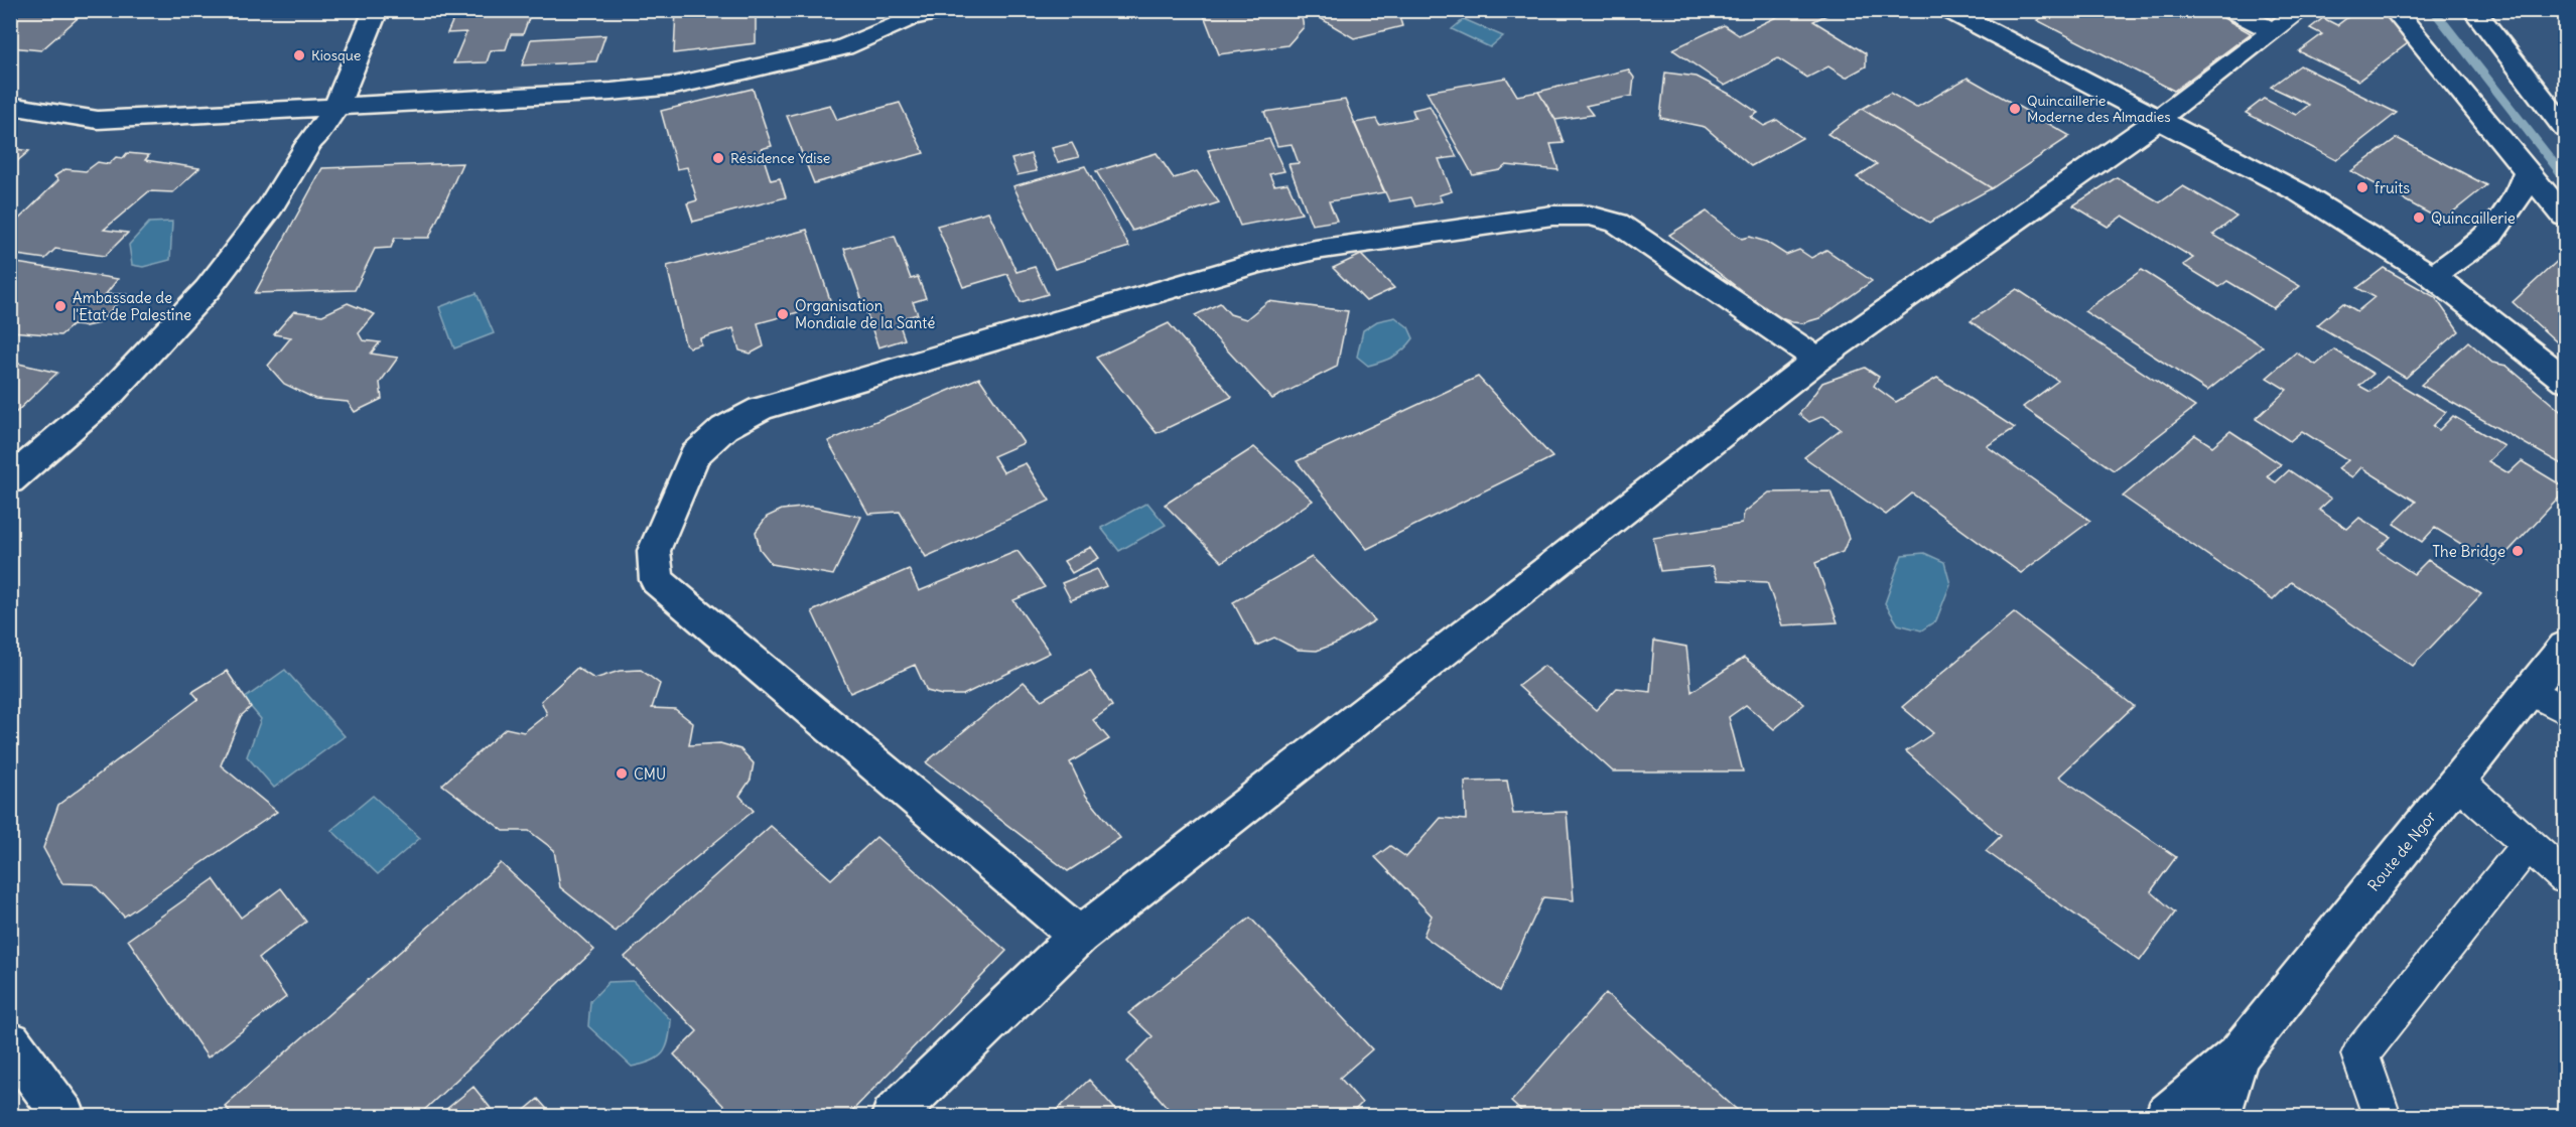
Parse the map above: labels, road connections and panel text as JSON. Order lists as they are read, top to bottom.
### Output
{
  "streets": {
    "street": ["Route de Ngor"]
  },
  "places": [
    "Kiosque",
    "Quincaillerie Moderne des Almadies",
    "Résidence Ydise",
    "fruits",
    "Quincaillerie",
    "Ambassade de l'Etat de Palestine",
    "Organisation Mondiale de la Santé",
    "The Bridge",
    "CMU"
  ]
}
